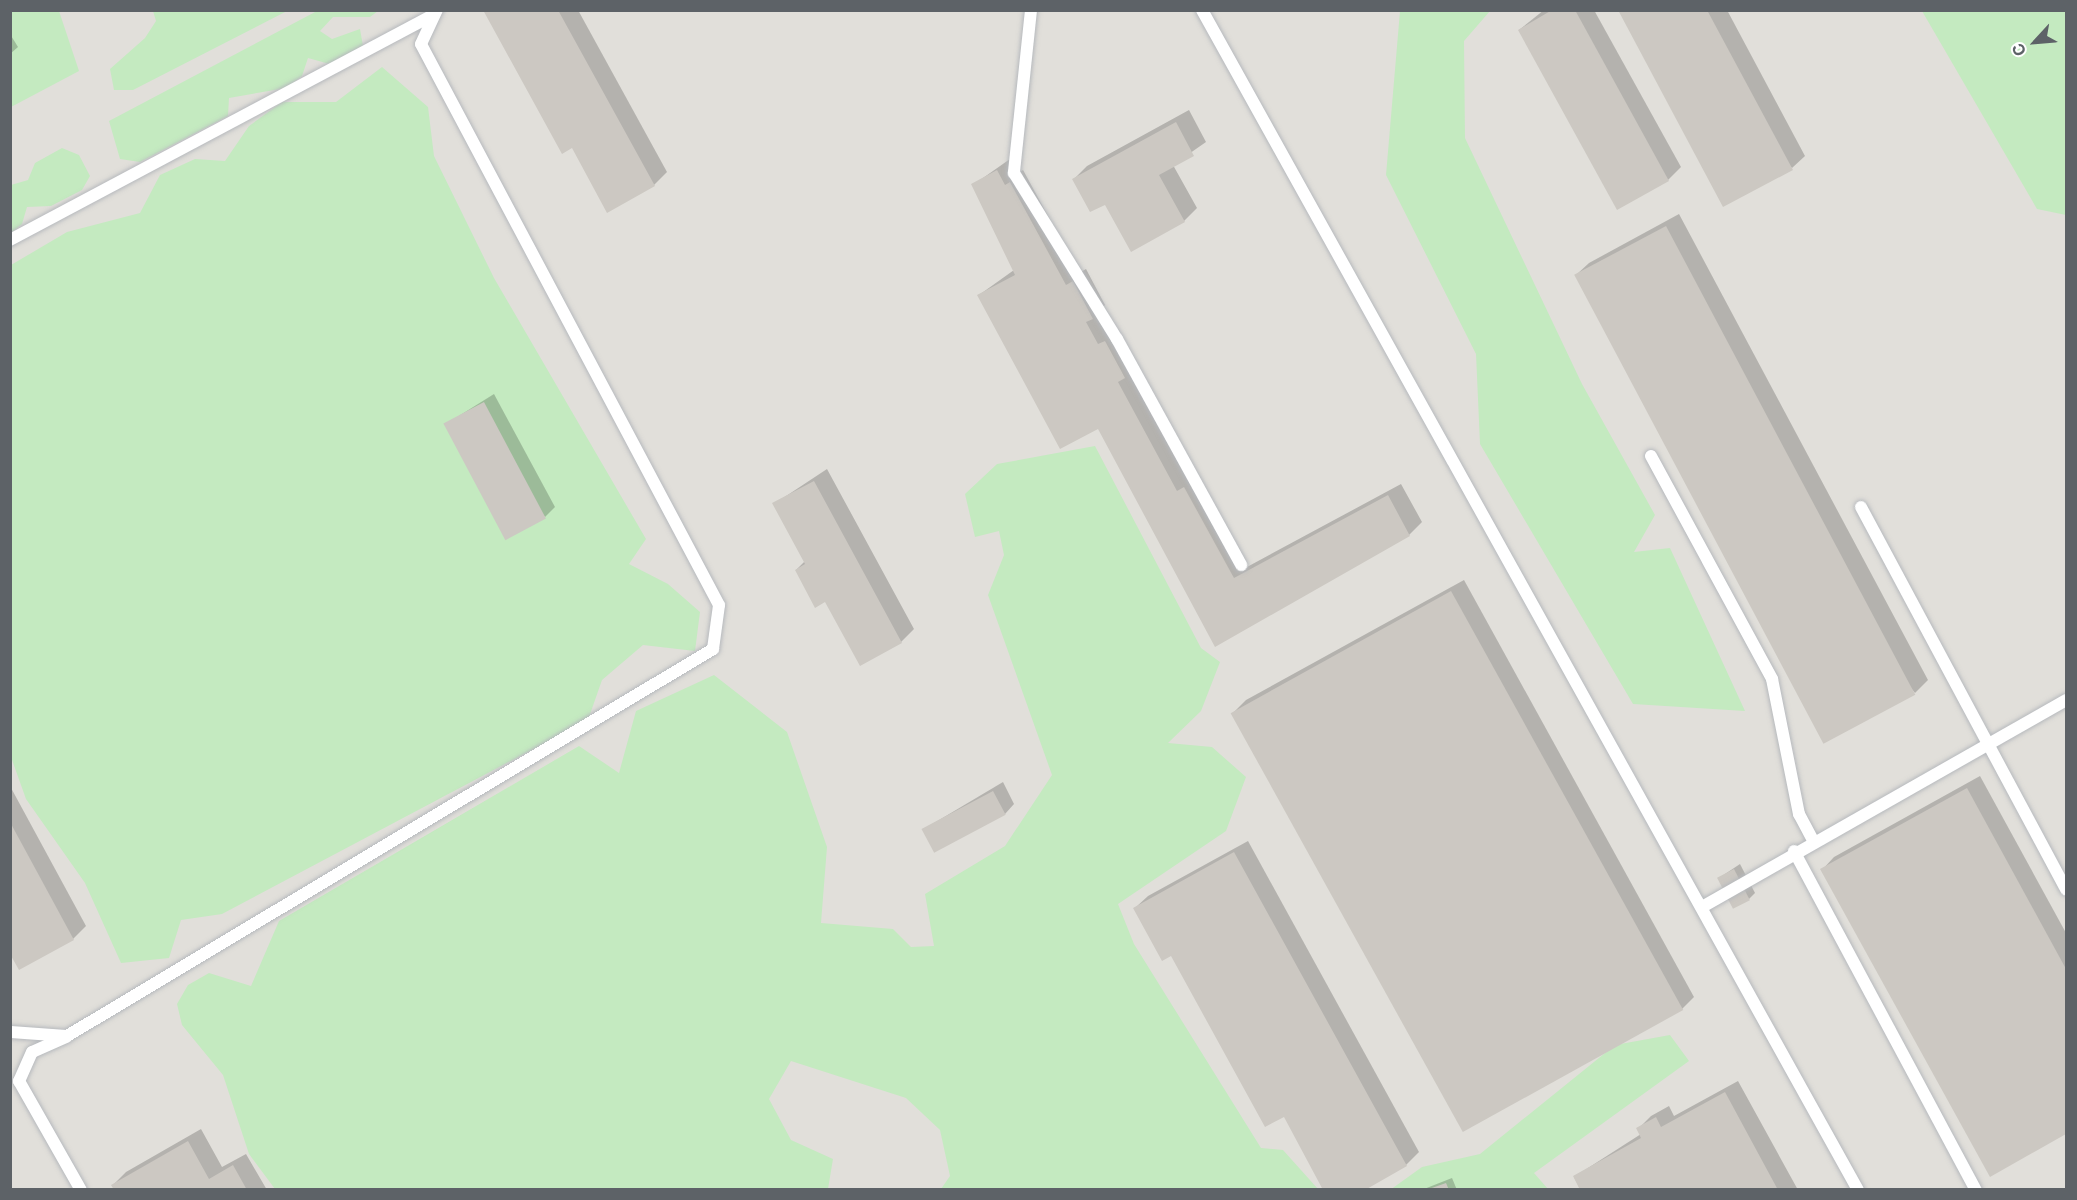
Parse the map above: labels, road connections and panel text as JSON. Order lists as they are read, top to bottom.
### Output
{
  "north": "bottom left"
}
